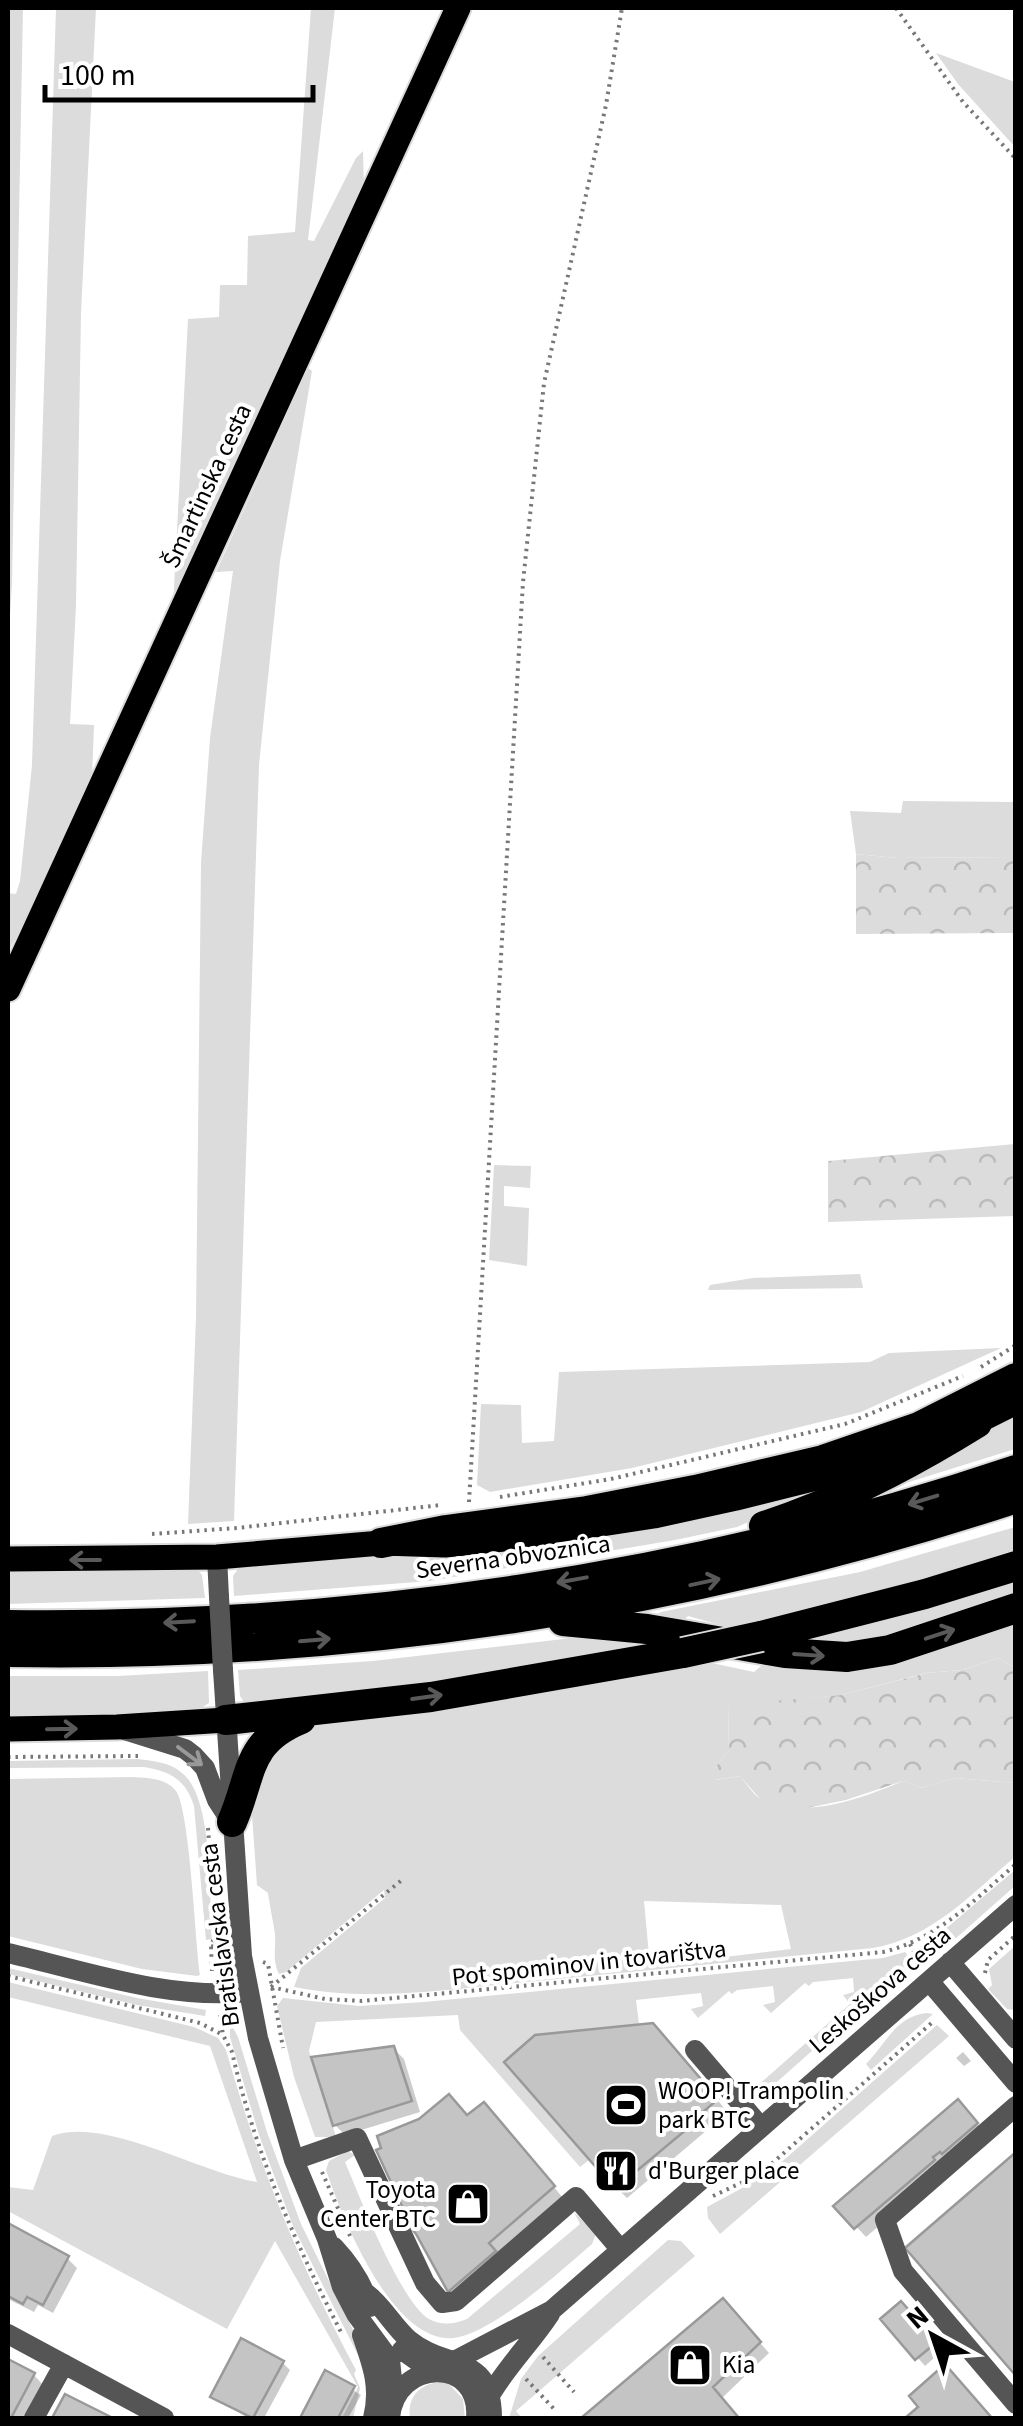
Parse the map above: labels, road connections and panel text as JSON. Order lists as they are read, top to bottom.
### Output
{
  "streets": {
    "highway": ["Severna obvoznica"],
    "main road": ["Šmartinska cesta"],
    "street": ["Bratislavska cesta", "Leskoškova cesta"],
    "path": ["Pot spominov in tovarištva"]
  },
  "crossings": [
    ["Bratislavska cesta", "Pot spominov in tovarištva"],
    ["Bratislavska cesta", "Leskoškova cesta"],
    ["Pot spominov in tovarištva", "Leskoškova cesta"]
  ],
  "places": {
    "sports": ["WOOP! Trampolin park BTC"],
    "restaurant": ["d'Burger place"],
    "shop": ["Toyota Center BTC", "Kia"]
  },
  "scale_bar": "100 m",
  "north": "top left"
}
